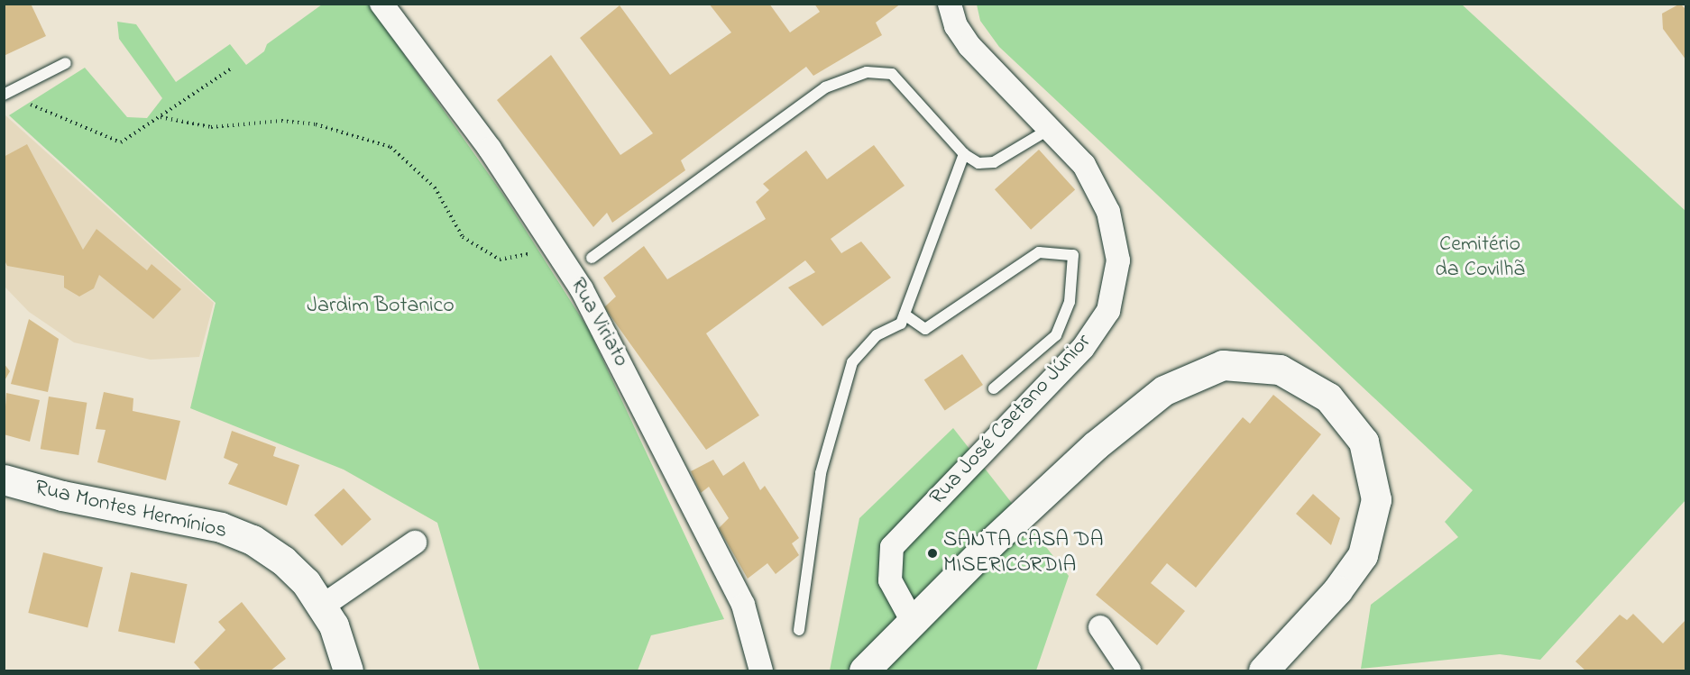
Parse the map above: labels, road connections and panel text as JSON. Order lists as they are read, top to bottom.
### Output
{
  "streets": {
    "main road": ["Rua Montes Hermínios"],
    "street": ["Rua Viriato", "Rua José Caetano Júnior"]
  },
  "parks": ["Cemitério da Covilhã", "Jardim Botanico"],
  "places": ["SANTA CASA DA MISERICÓRDIA"]
}
